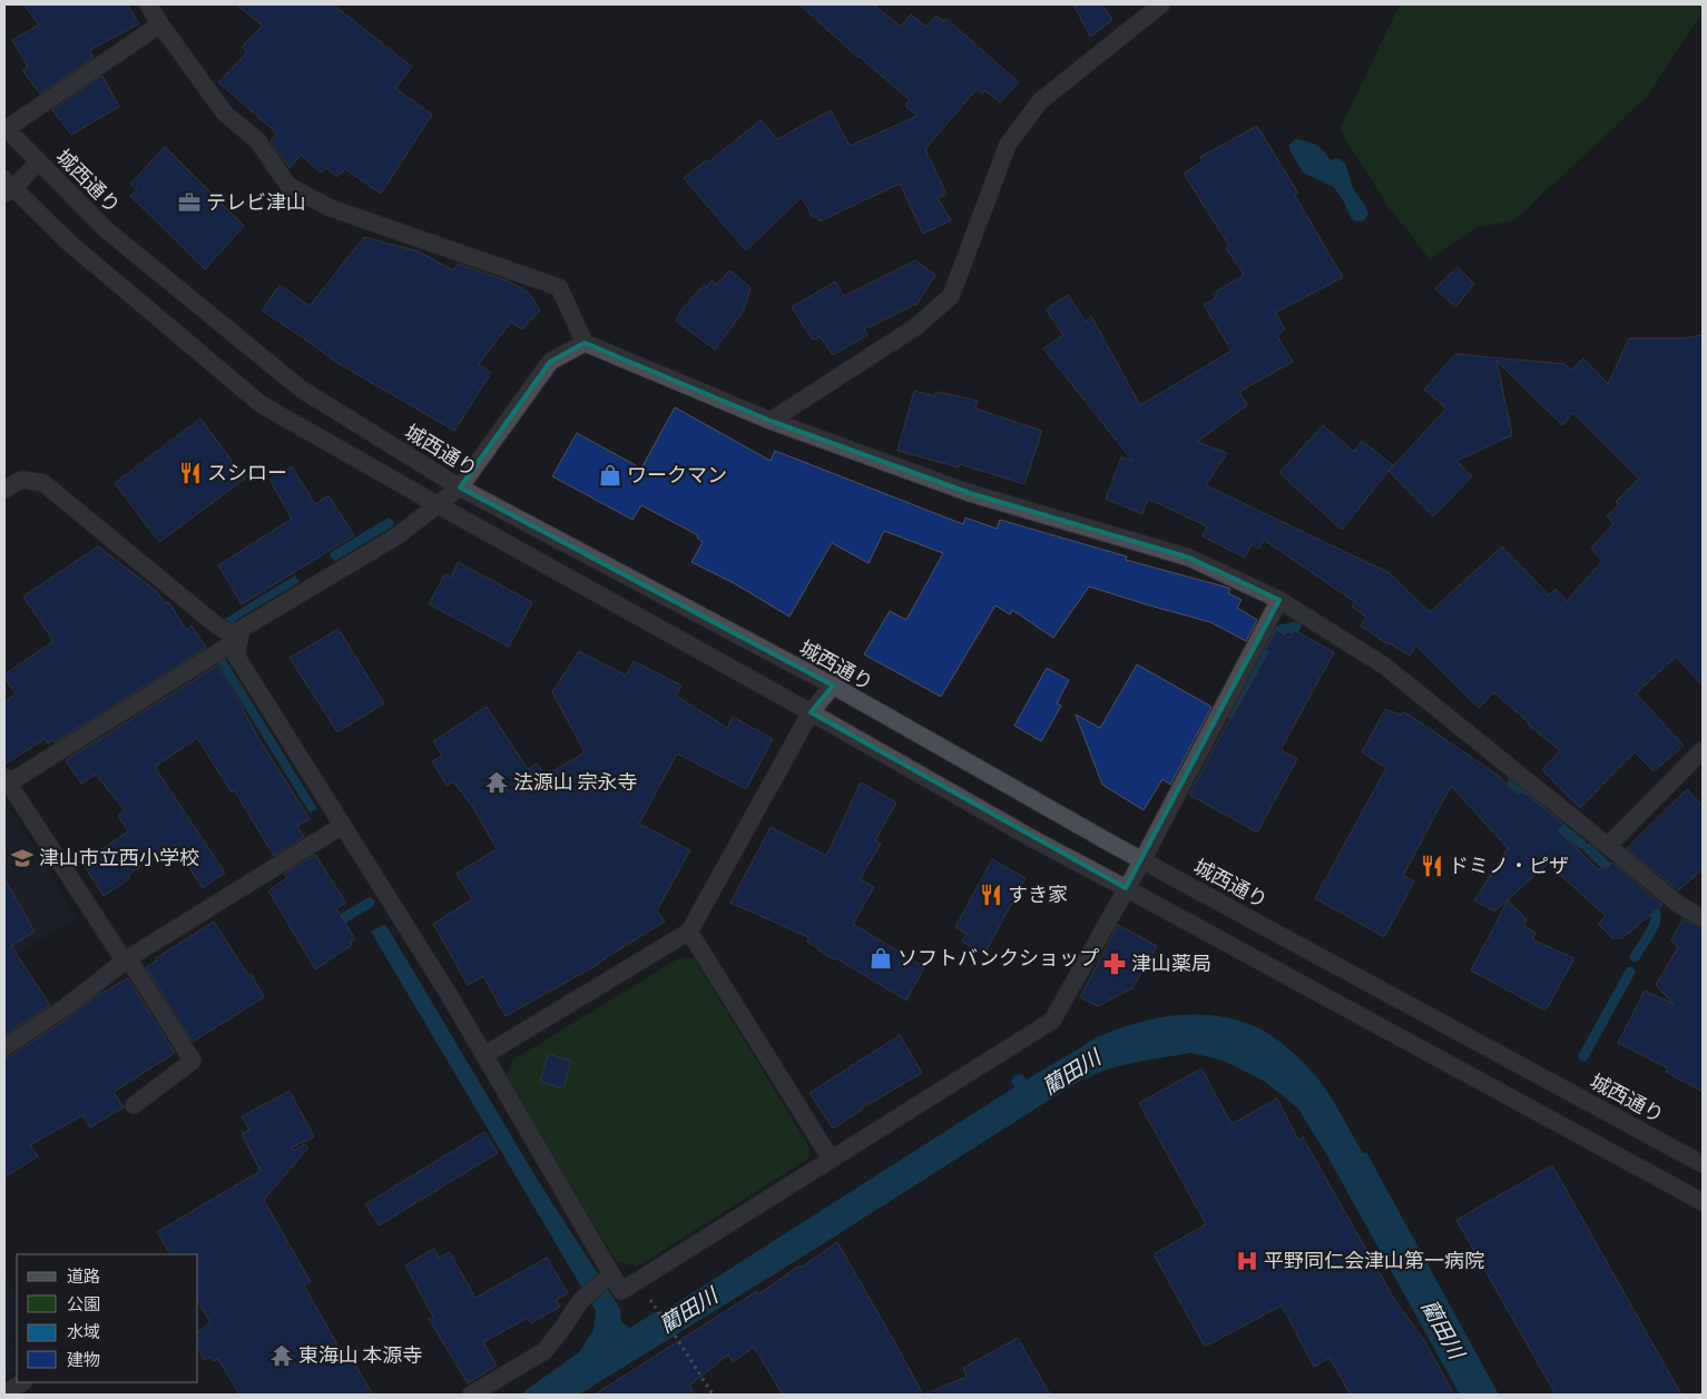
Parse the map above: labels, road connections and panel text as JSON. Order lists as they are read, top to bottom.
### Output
{
  "streets": {
    "street": ["城西通り"]
  },
  "water": ["藺田川"],
  "places": {
    "office": ["テレビ津山"],
    "restaurant": ["スシロー", "ドミノ・ピザ", "すき家"],
    "shop": ["ワークマン", "ソフトバンクショップ"],
    "temple": ["法源山 宗永寺", "東海山 本源寺"],
    "school or university": ["津山市立西小学校"],
    "pharmacy": ["津山薬局"],
    "hospital": ["平野同仁会津山第一病院"]
  },
  "legend": [
    "道路",
    "公園",
    "水域",
    "建物"
  ]
}
